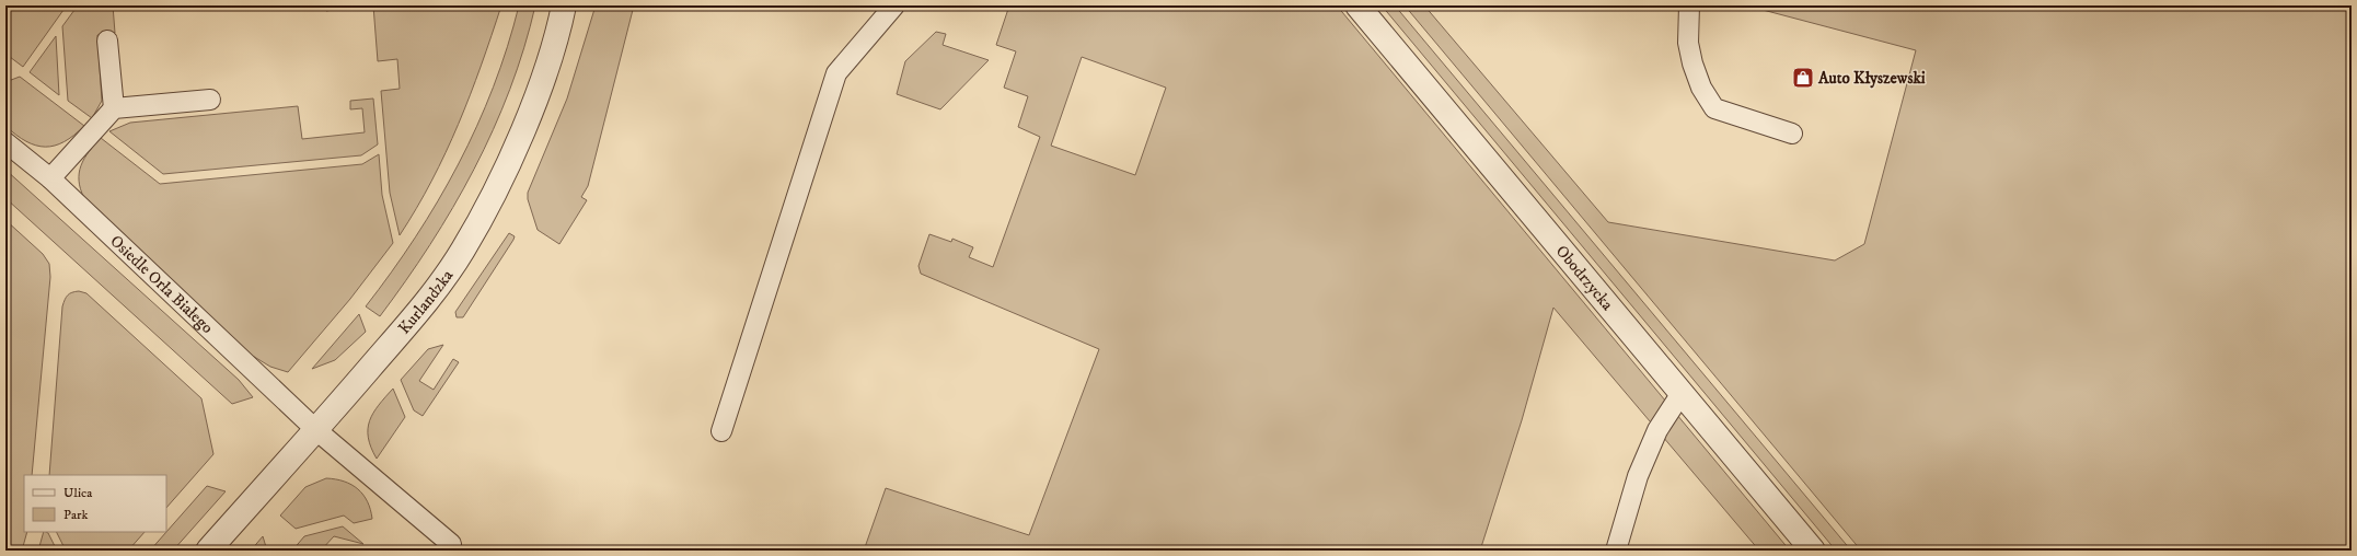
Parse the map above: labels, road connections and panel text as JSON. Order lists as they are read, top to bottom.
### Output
{
  "streets": {
    "street": ["Obodrzycka", "Kurlandzka"],
    "lane": ["Osiedle Orła Białego"]
  },
  "crossings": [
    ["Osiedle Orła Białego", "Kurlandzka"]
  ],
  "places": {
    "shop": ["Auto Kłyszewski"]
  },
  "legend": ["Ulica", "Park"]
}
